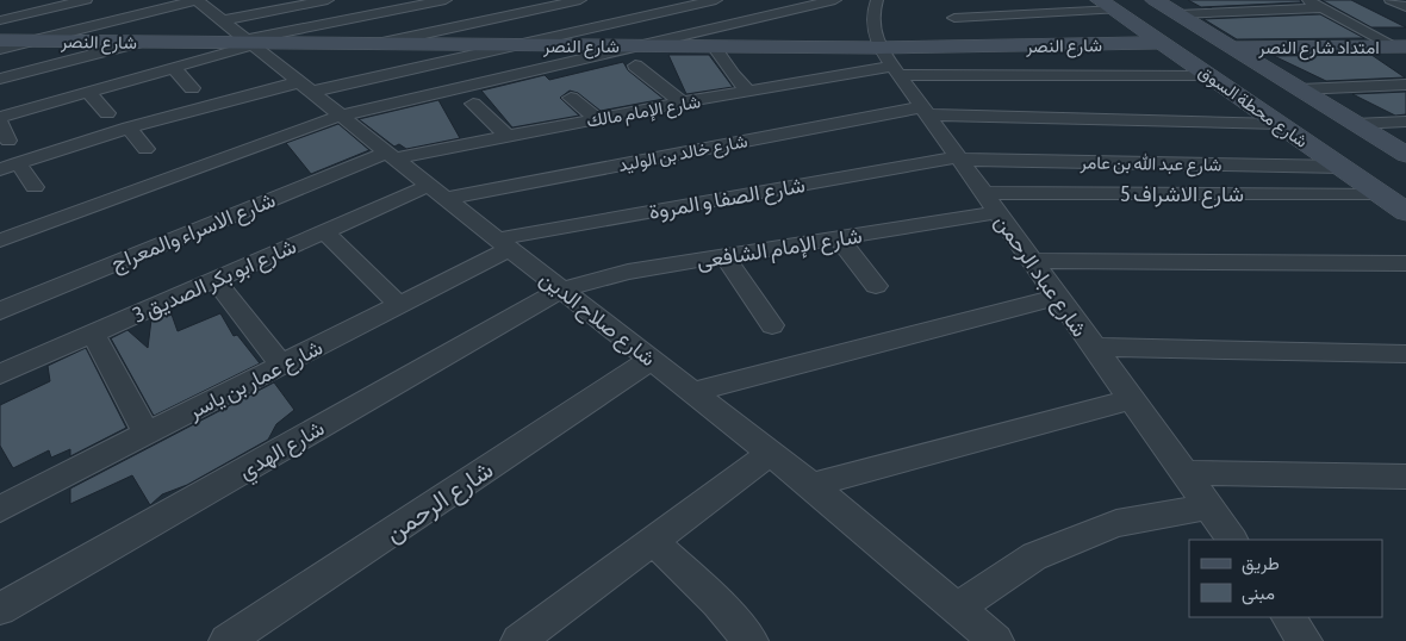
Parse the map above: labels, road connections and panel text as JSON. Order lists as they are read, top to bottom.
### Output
{
  "streets": {
    "street": [
      "شارع النصر",
      "امتداد شارع النصر",
      "شارع محطة السوق",
      "شارع الإمام مالك",
      "شارع خالد بن الوليد",
      "شارع عبد الله بن عامر",
      "شارع الاشراف 5",
      "شارع الصفا و المروة",
      "شارع الاسراء والمعراج",
      "شارع الإمام الشافعى",
      "شارع عباد الرحمن",
      "شارع ابو بكر الصديق 3",
      "شارع صلاح الدين",
      "شارع عمار بن ياسر",
      "شارع الهدي",
      "شارع الرحمن"
    ]
  },
  "crossings": [
    ["شارع النصر", "شارع محطة السوق"],
    ["شارع النصر", "شارع عباد الرحمن"],
    ["شارع النصر", "شارع صلاح الدين"],
    ["امتداد شارع النصر", "شارع محطة السوق"],
    ["شارع محطة السوق", "شارع الإمام مالك"],
    ["شارع محطة السوق", "شارع خالد بن الوليد"],
    ["شارع محطة السوق", "شارع عبد الله بن عامر"],
    ["شارع محطة السوق", "شارع الاشراف 5"],
    ["شارع الإمام مالك", "شارع الاسراء والمعراج"],
    ["شارع الإمام مالك", "شارع عباد الرحمن"],
    ["شارع الإمام مالك", "شارع صلاح الدين"],
    ["شارع خالد بن الوليد", "شارع عباد الرحمن"],
    ["شارع خالد بن الوليد", "شارع ابو بكر الصديق 3"],
    ["شارع خالد بن الوليد", "شارع صلاح الدين"],
    ["شارع عبد الله بن عامر", "شارع الصفا و المروة"],
    ["شارع عبد الله بن عامر", "شارع عباد الرحمن"],
    ["شارع الاشراف 5", "شارع عباد الرحمن"],
    ["شارع الصفا و المروة", "شارع عباد الرحمن"],
    ["شارع الصفا و المروة", "شارع صلاح الدين"],
    ["شارع الصفا و المروة", "شارع عمار بن ياسر"],
    ["شارع الاسراء والمعراج", "شارع صلاح الدين"],
    ["شارع الإمام الشافعى", "شارع عباد الرحمن"],
    ["شارع الإمام الشافعى", "شارع صلاح الدين"],
    ["شارع الإمام الشافعى", "شارع الهدي"],
    ["شارع ابو بكر الصديق 3", "شارع صلاح الدين"],
    ["شارع صلاح الدين", "شارع عمار بن ياسر"],
    ["شارع صلاح الدين", "شارع الهدي"],
    ["شارع صلاح الدين", "شارع الرحمن"]
  ],
  "legend": ["طريق", "مبنى"]
}
